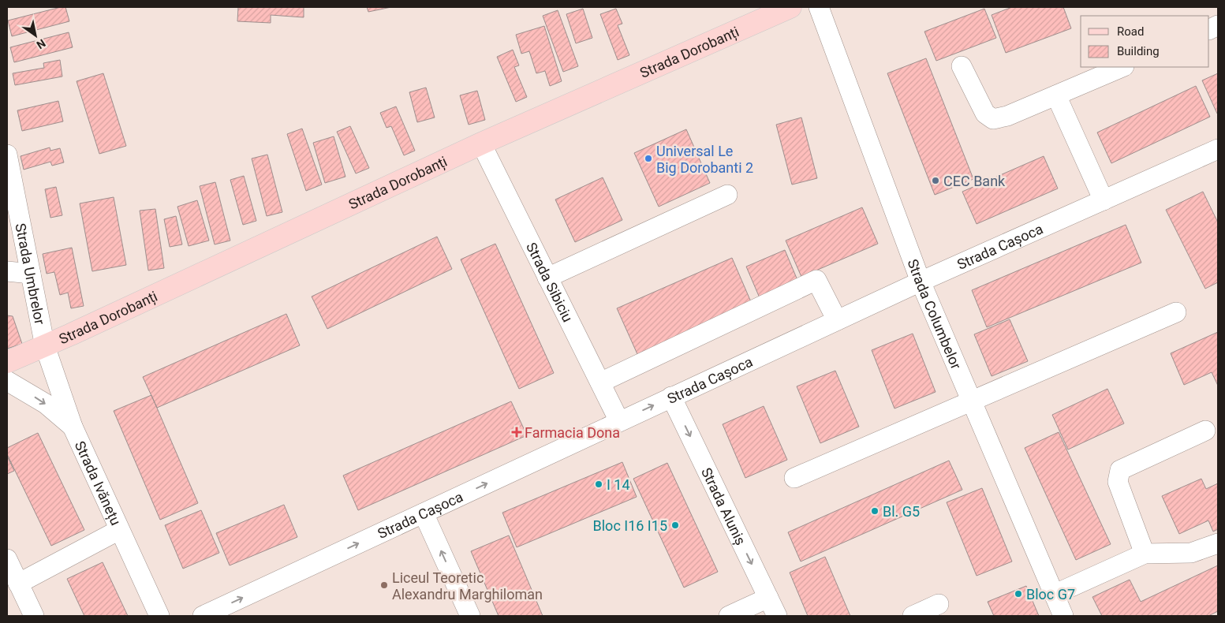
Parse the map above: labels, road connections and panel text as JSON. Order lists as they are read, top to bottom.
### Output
{
  "streets": {
    "main road": ["Strada Dorobanți"],
    "street": [
      "Strada Cașoca",
      "Strada Umbrelor",
      "Strada Sibiciu",
      "Strada Columbelor",
      "Strada Ivănețu",
      "Strada Aluniș"
    ]
  },
  "crossings": [
    ["Strada Dorobanți", "Strada Umbrelor"],
    ["Strada Dorobanți", "Strada Sibiciu"],
    ["Strada Dorobanți", "Strada Ivănețu"],
    ["Strada Cașoca", "Strada Sibiciu"],
    ["Strada Cașoca", "Strada Columbelor"],
    ["Strada Cașoca", "Strada Aluniș"],
    ["Strada Umbrelor", "Strada Ivănețu"]
  ],
  "one_way": ["Strada Cașoca", "Strada Aluniș"],
  "places": {
    "other": [
      "Universal Le Big Dorobanti 2",
      "CEC Bank",
      "I 14",
      "Bl. G5",
      "Bloc I16 I15",
      "Liceul Teoretic Alexandru Marghiloman",
      "Bloc G7"
    ],
    "health": ["Farmacia Dona"]
  },
  "legend": ["Road", "Building"],
  "north": "bottom right"
}
